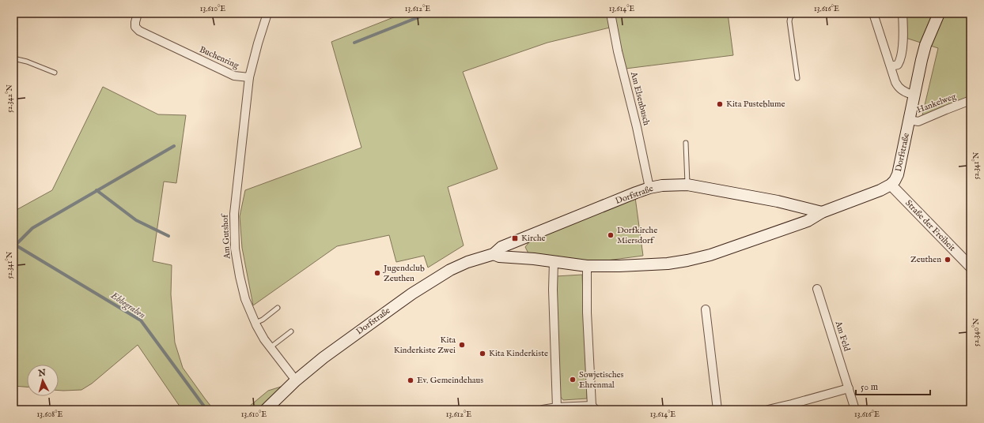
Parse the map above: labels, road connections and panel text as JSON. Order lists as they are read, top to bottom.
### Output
{
  "streets": {
    "main road": ["Dorfstraße"],
    "street": [
      "Buchenring",
      "Am Elsenbusch",
      "Hankelweg",
      "Straße der Freiheit",
      "Am Gutshof",
      "Am Feld"
    ]
  },
  "crossings": [
    ["Buchenring", "Am Gutshof"],
    ["Am Elsenbusch", "Dorfstraße"],
    ["Hankelweg", "Dorfstraße"],
    ["Dorfstraße", "Straße der Freiheit"],
    ["Dorfstraße", "Am Gutshof"]
  ],
  "water": ["Ebbegraben"],
  "places": {
    "other": [
      "Kita Pusteblume",
      "Dorfkirche Miersdorf",
      "Zeuthen",
      "Jugendclub Zeuthen",
      "Kita Kinderkiste Zwei",
      "Kita Kinderkiste",
      "Sowjetisches Ehrenmal",
      "Ev. Gemeindehaus"
    ],
    "transit": ["Kirche"]
  },
  "scale_bar": "50 m",
  "north": "top",
  "coordinates": [
    "13.610°E",
    "13.612°E",
    "13.614°E",
    "13.616°E",
    "52.342°N",
    "52.341°N",
    "52.340°N",
    "13.608°E"
  ]
}
